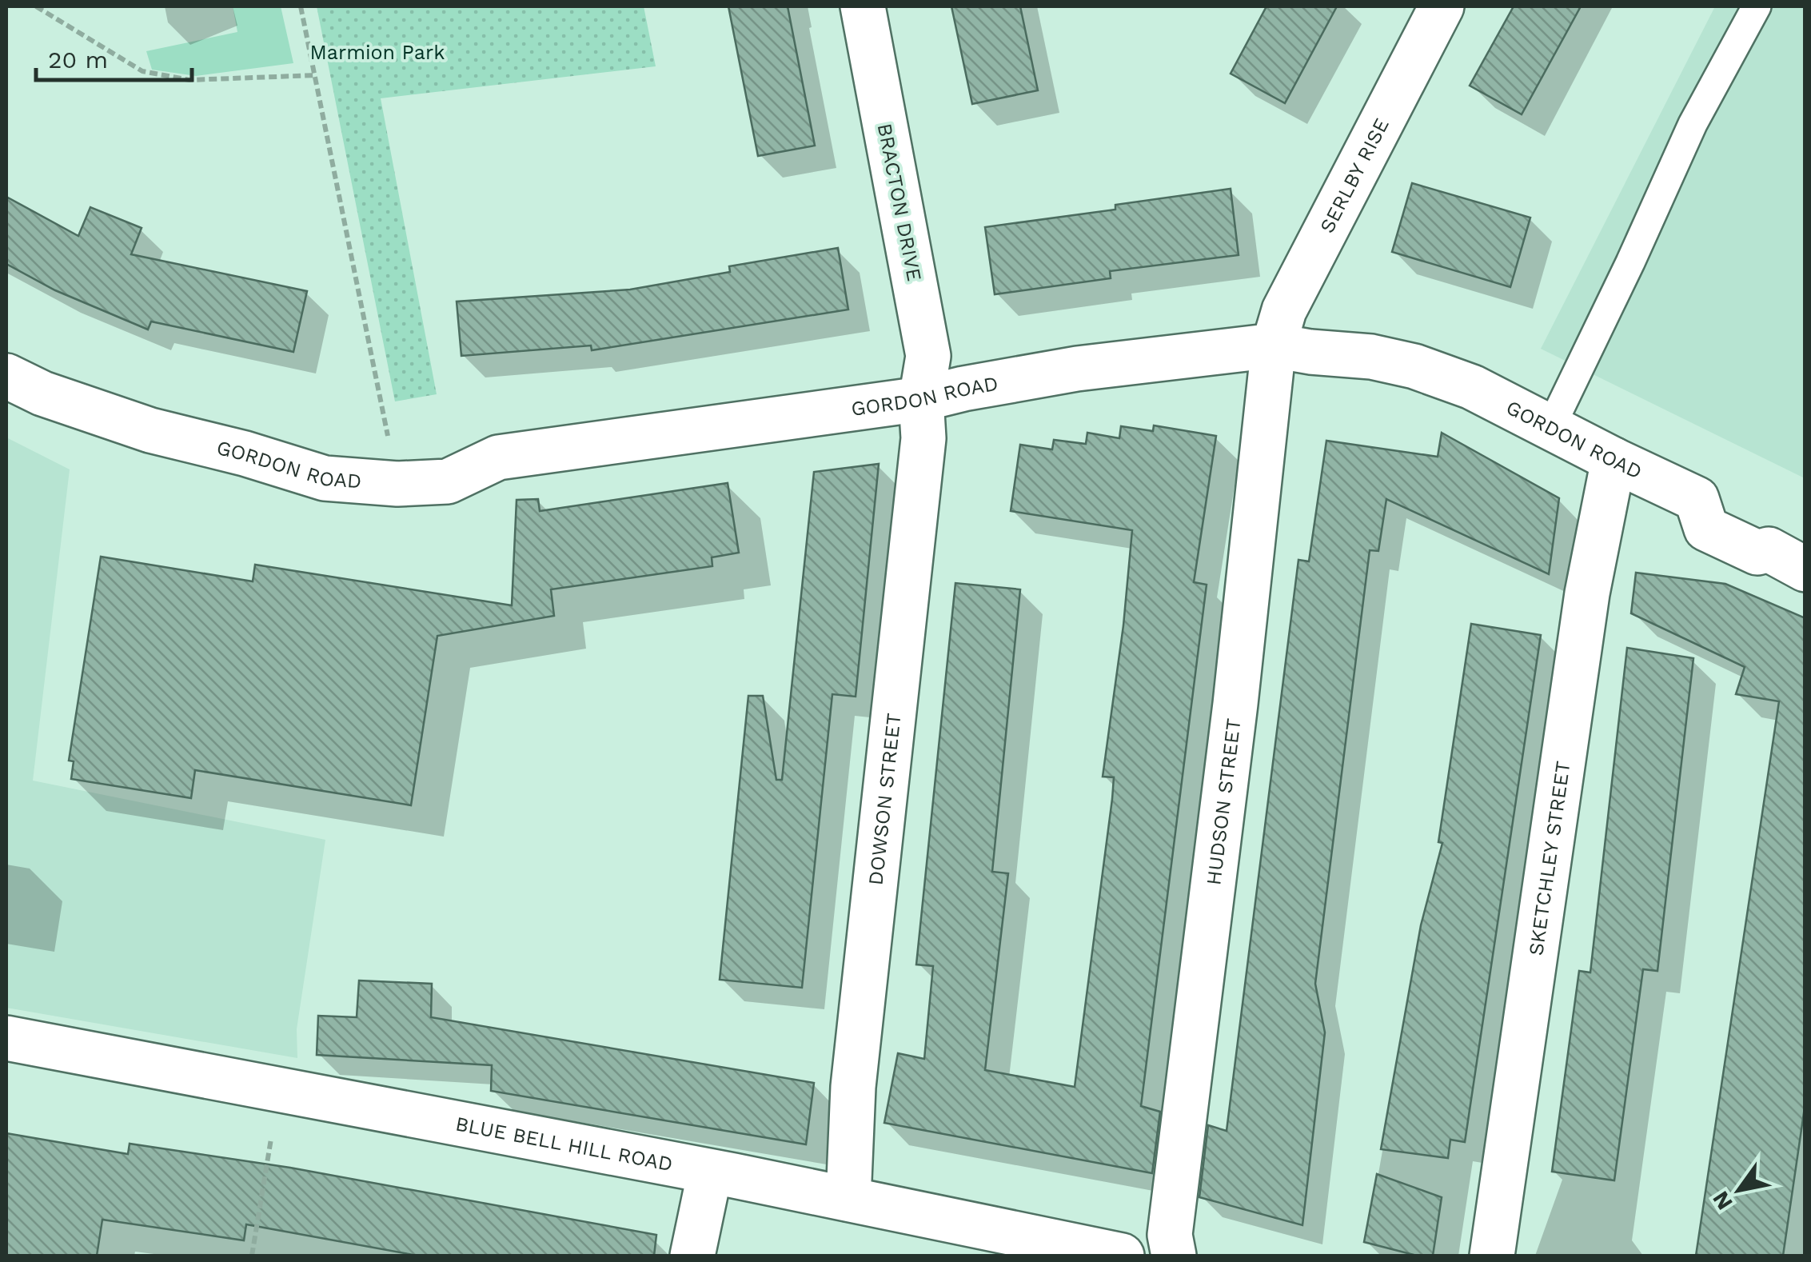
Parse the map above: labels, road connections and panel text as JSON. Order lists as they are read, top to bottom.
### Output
{
  "streets": {
    "street": [
      "SERLBY RISE",
      "BRACTON DRIVE",
      "GORDON ROAD",
      "DOWSON STREET",
      "HUDSON STREET",
      "SKETCHLEY STREET",
      "BLUE BELL HILL ROAD"
    ]
  },
  "crossings": [
    ["SERLBY RISE", "GORDON ROAD"],
    ["SERLBY RISE", "HUDSON STREET"],
    ["BRACTON DRIVE", "GORDON ROAD"],
    ["BRACTON DRIVE", "DOWSON STREET"],
    ["GORDON ROAD", "DOWSON STREET"],
    ["GORDON ROAD", "HUDSON STREET"],
    ["GORDON ROAD", "SKETCHLEY STREET"],
    ["DOWSON STREET", "BLUE BELL HILL ROAD"]
  ],
  "parks": ["Marmion Park"],
  "scale_bar": "20 m",
  "north": "bottom left"
}
